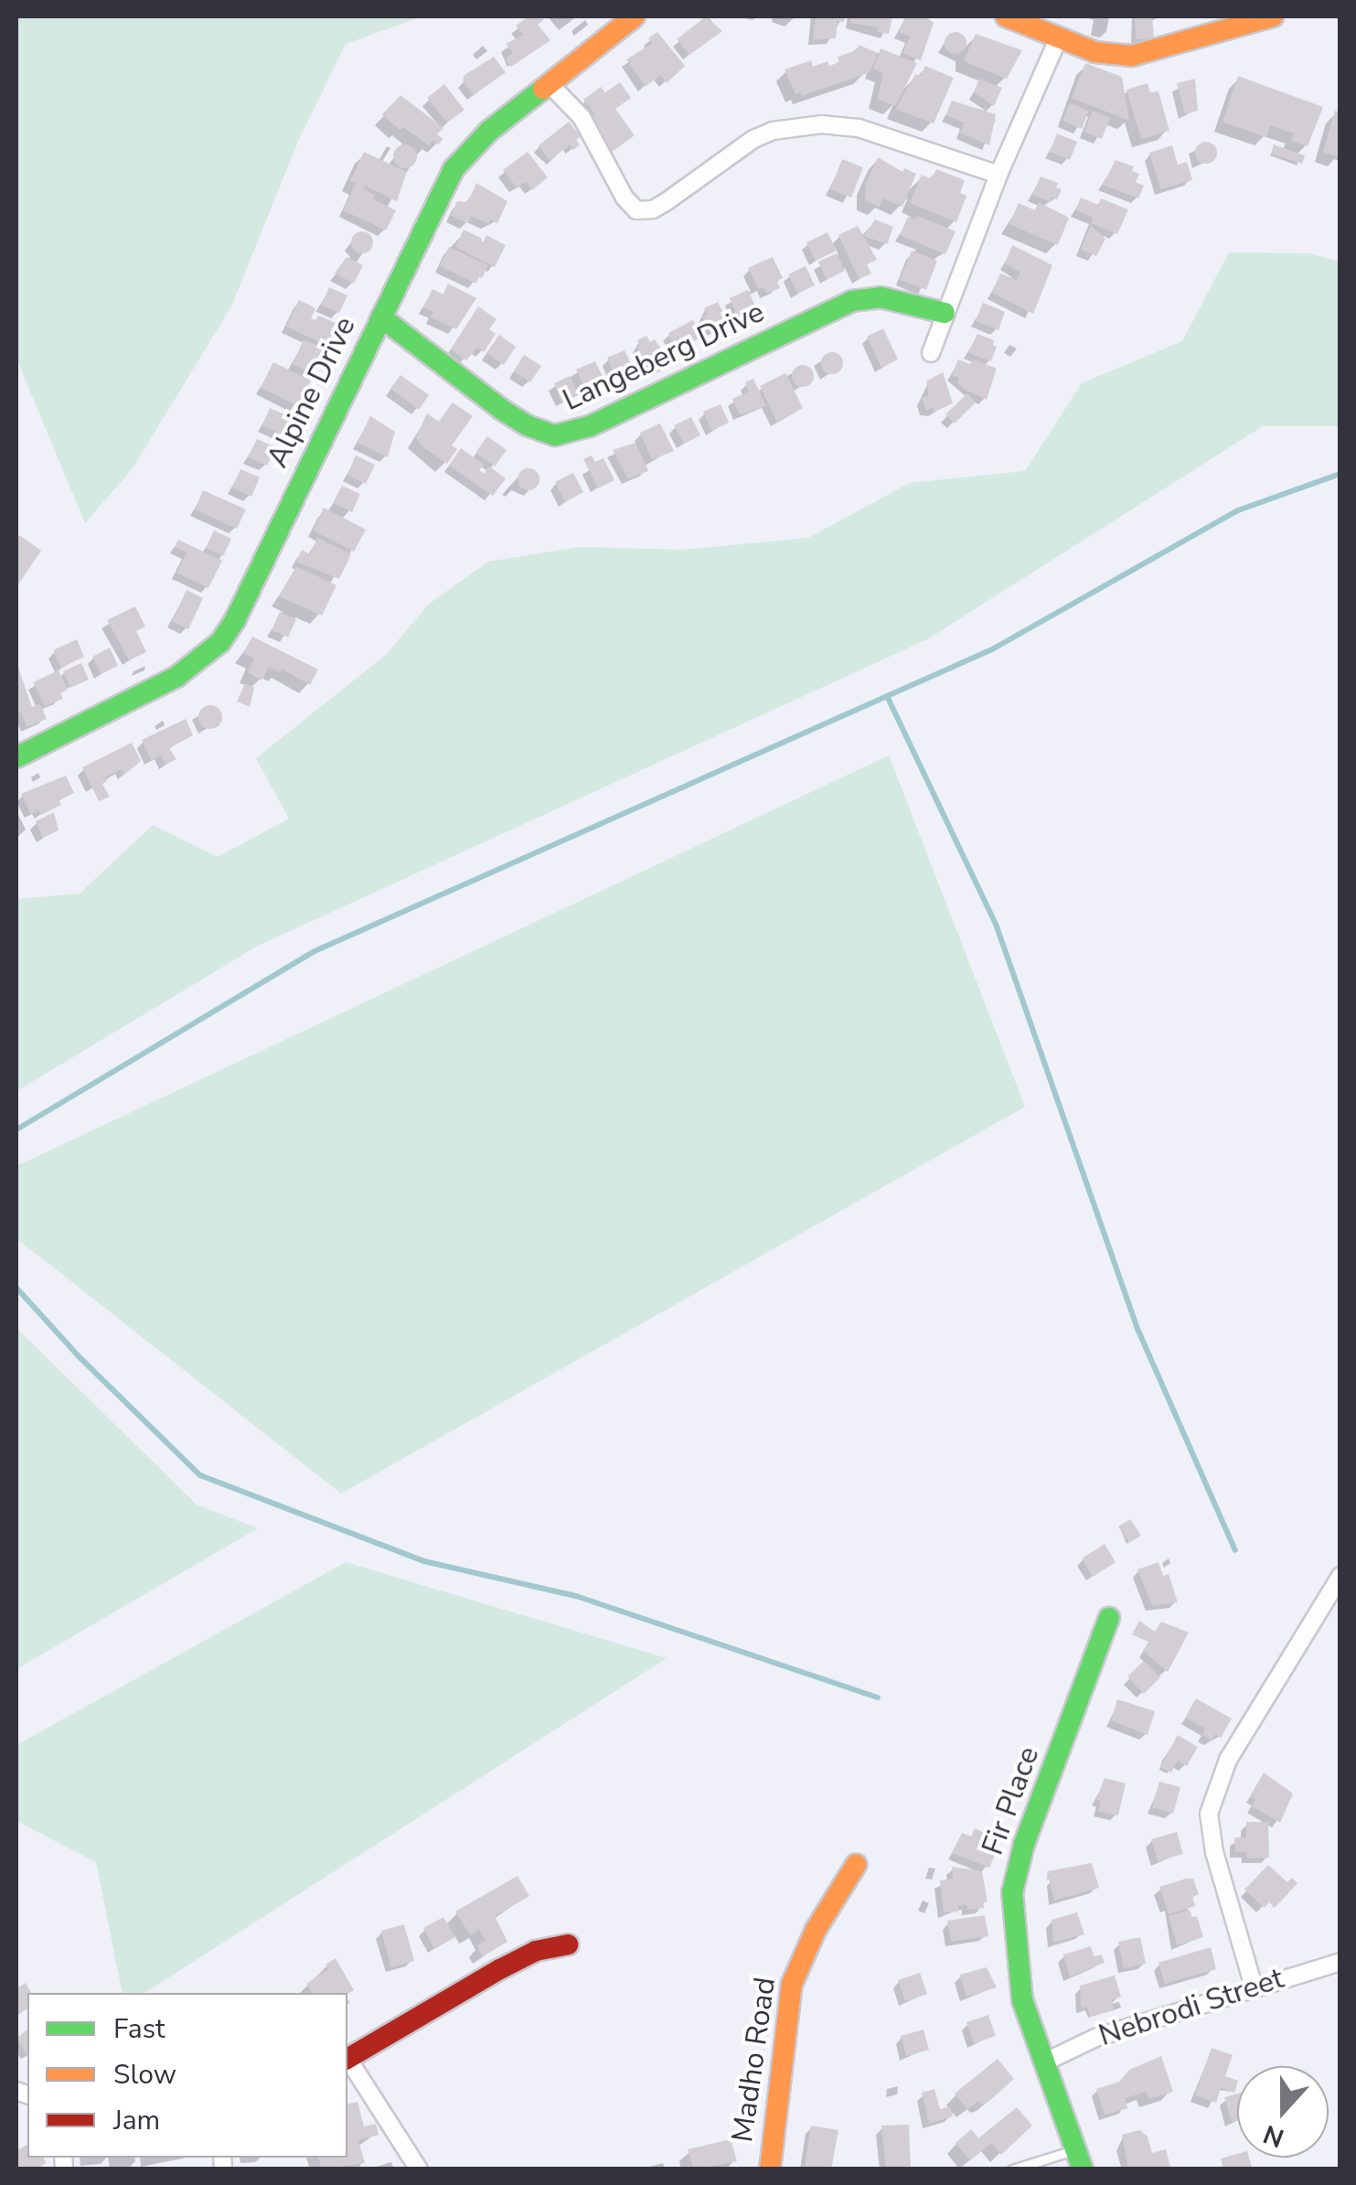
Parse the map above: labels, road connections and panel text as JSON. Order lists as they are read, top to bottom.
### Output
{
  "streets": {
    "street": [
      "Langeberg Drive",
      "Alpine Drive",
      "Fir Place",
      "Nebrodi Street",
      "Madho Road"
    ]
  },
  "crossings": [
    ["Langeberg Drive", "Alpine Drive"],
    ["Fir Place", "Nebrodi Street"]
  ],
  "legend": ["Fast", "Slow", "Jam"],
  "north": "bottom"
}
